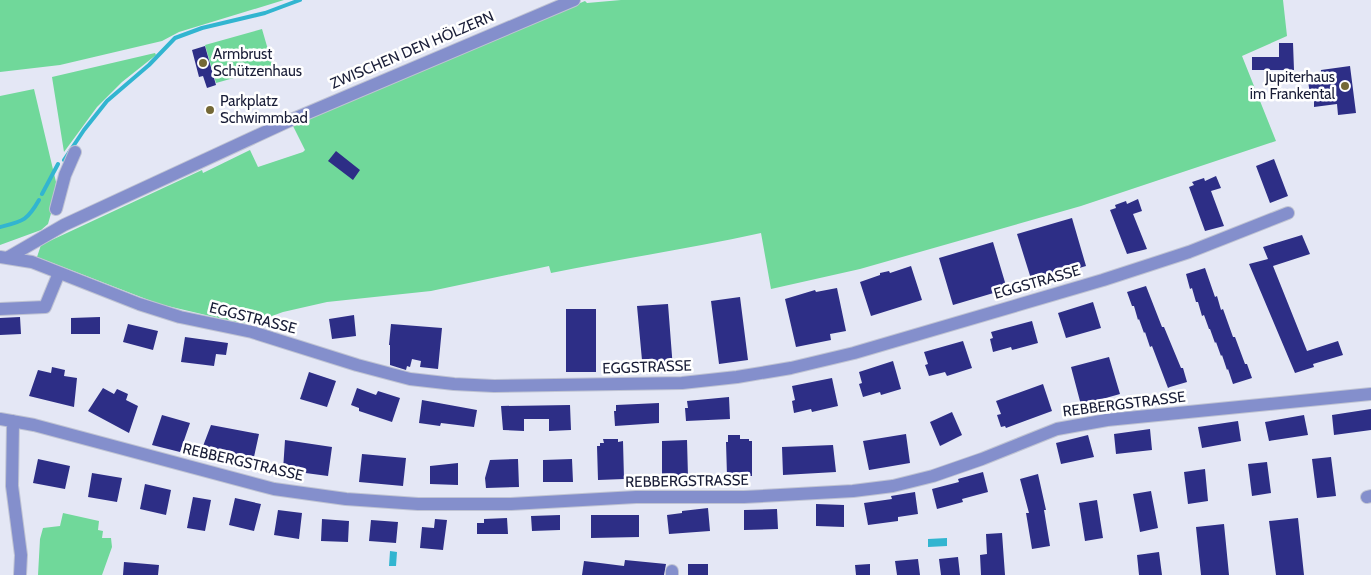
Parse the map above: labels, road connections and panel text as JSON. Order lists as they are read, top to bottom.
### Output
{
  "streets": {
    "street": ["ZWISCHEN DEN HÖLZERN", "EGGSTRASSE", "REBBERGSTRASSE"]
  },
  "crossings": [
    ["ZWISCHEN DEN HÖLZERN", "EGGSTRASSE"]
  ],
  "places": ["Armbrust Schützenhaus", "Jupiterhaus im Frankental", "Parkplatz Schwimmbad"]
}
